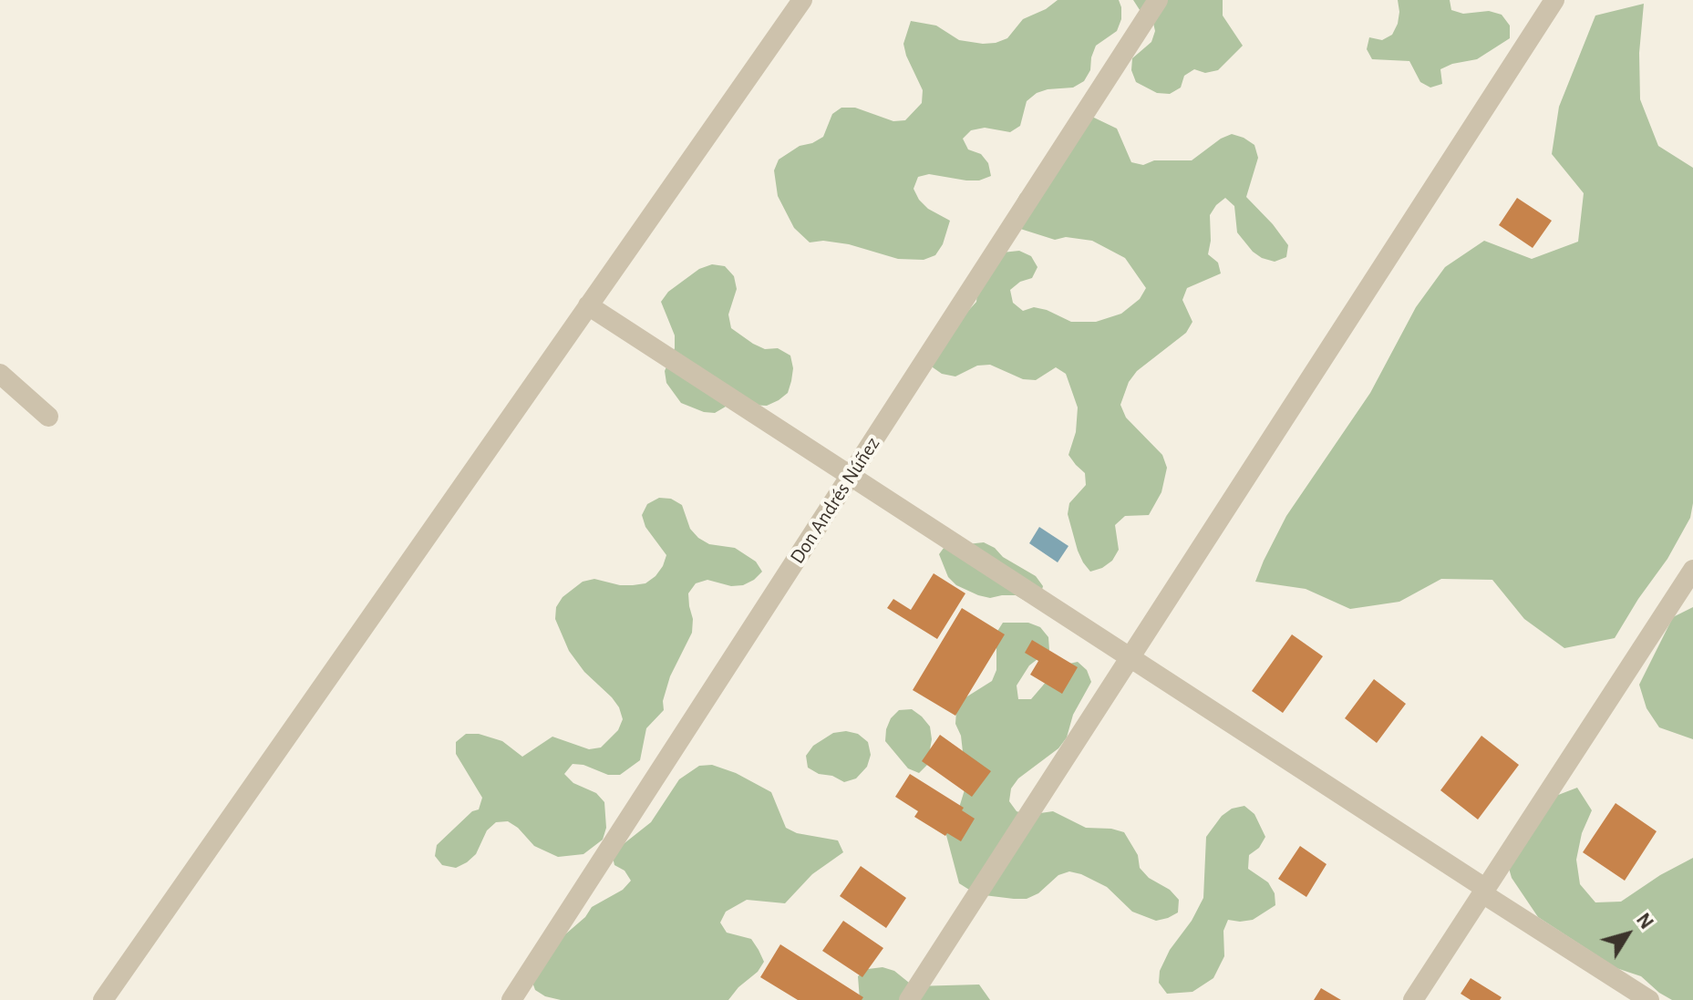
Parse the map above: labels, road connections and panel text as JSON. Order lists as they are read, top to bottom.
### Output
{
  "streets": {
    "street": ["Don Andrés Núñez"]
  },
  "north": "top right"
}
